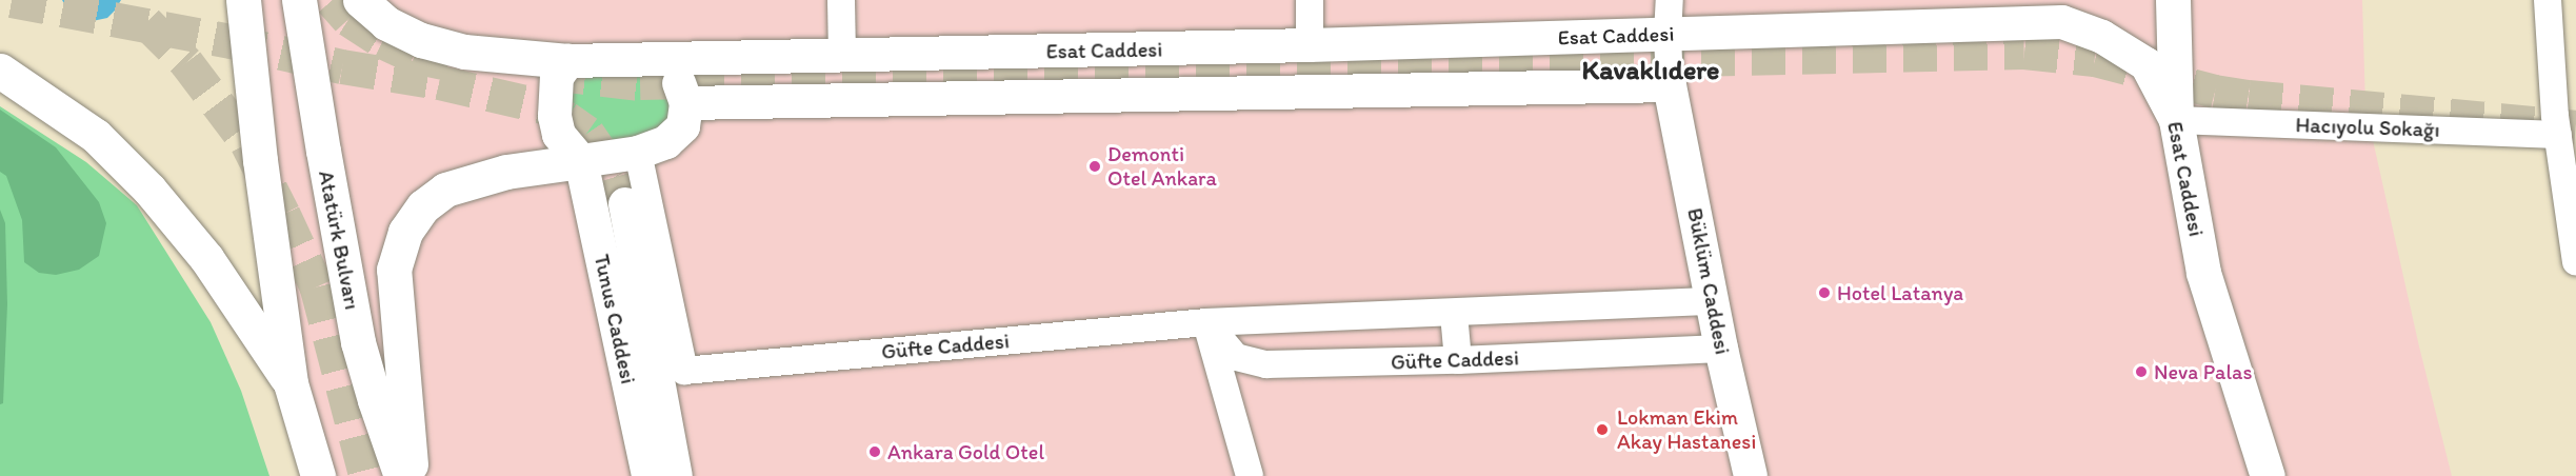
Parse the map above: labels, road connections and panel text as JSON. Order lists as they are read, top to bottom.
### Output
{
  "streets": {
    "main road": ["Esat Caddesi", "Atatürk Bulvarı"],
    "street": [
      "Hacıyolu Sokağı",
      "Büklüm Caddesi",
      "Tunus Caddesi",
      "Güfte Caddesi"
    ]
  },
  "crossings": [
    ["Esat Caddesi", "Hacıyolu Sokağı"],
    ["Esat Caddesi", "Tunus Caddesi"],
    ["Esat Caddesi", "Güfte Caddesi"],
    ["Büklüm Caddesi", "Güfte Caddesi"],
    ["Tunus Caddesi", "Güfte Caddesi"]
  ],
  "districts": ["Kavaklıdere"],
  "places": [
    "Demonti Otel Ankara",
    "Hotel Latanya",
    "Neva Palas",
    "Lokman Ekim Akay Hastanesi",
    "Ankara Gold Otel"
  ]
}
